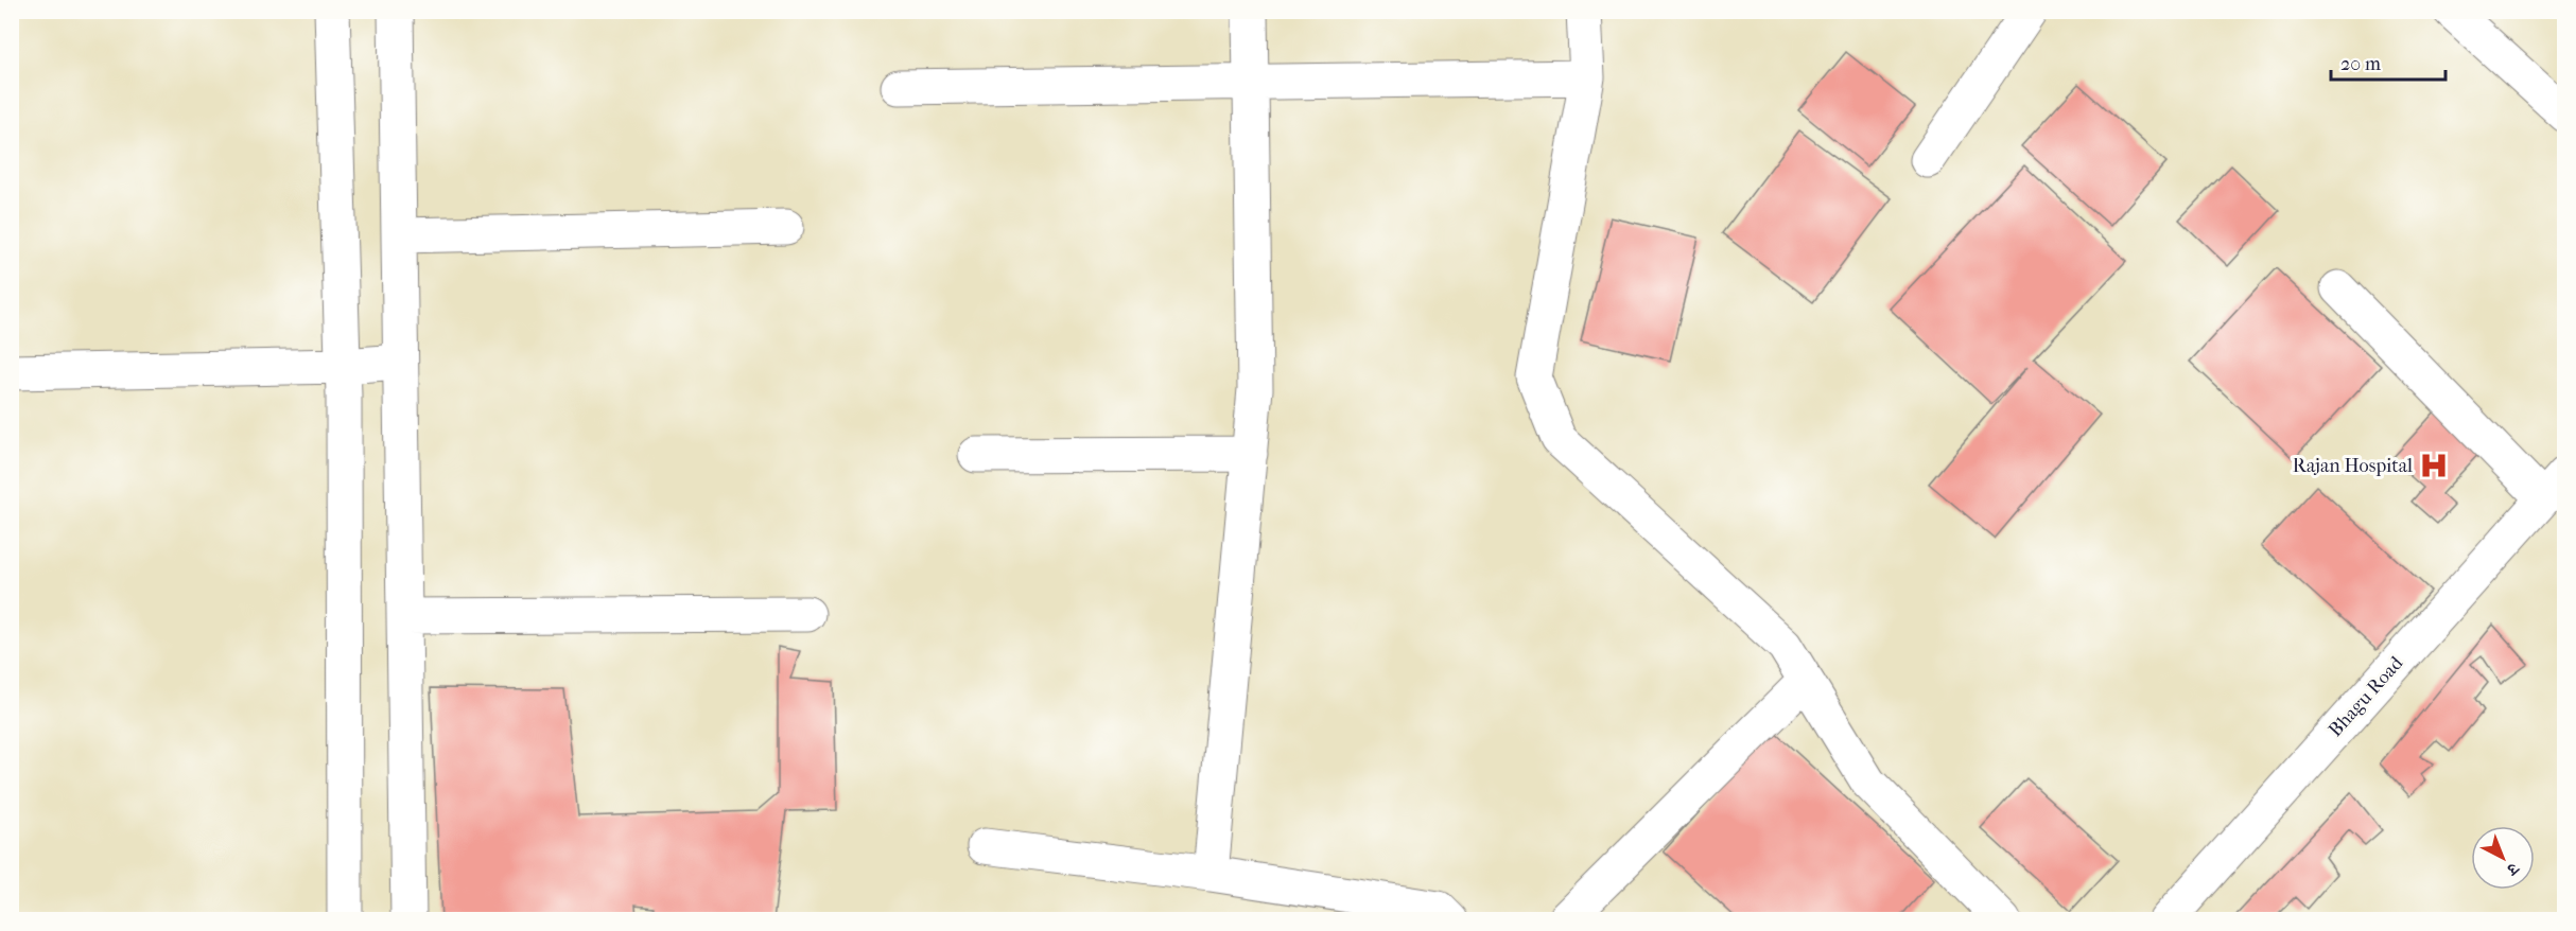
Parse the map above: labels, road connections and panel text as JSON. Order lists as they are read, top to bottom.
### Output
{
  "streets": {
    "street": ["Bhagu Road"]
  },
  "places": {
    "hospital": ["Rajan Hospital"]
  },
  "scale_bar": "20 m",
  "north": "bottom right"
}
